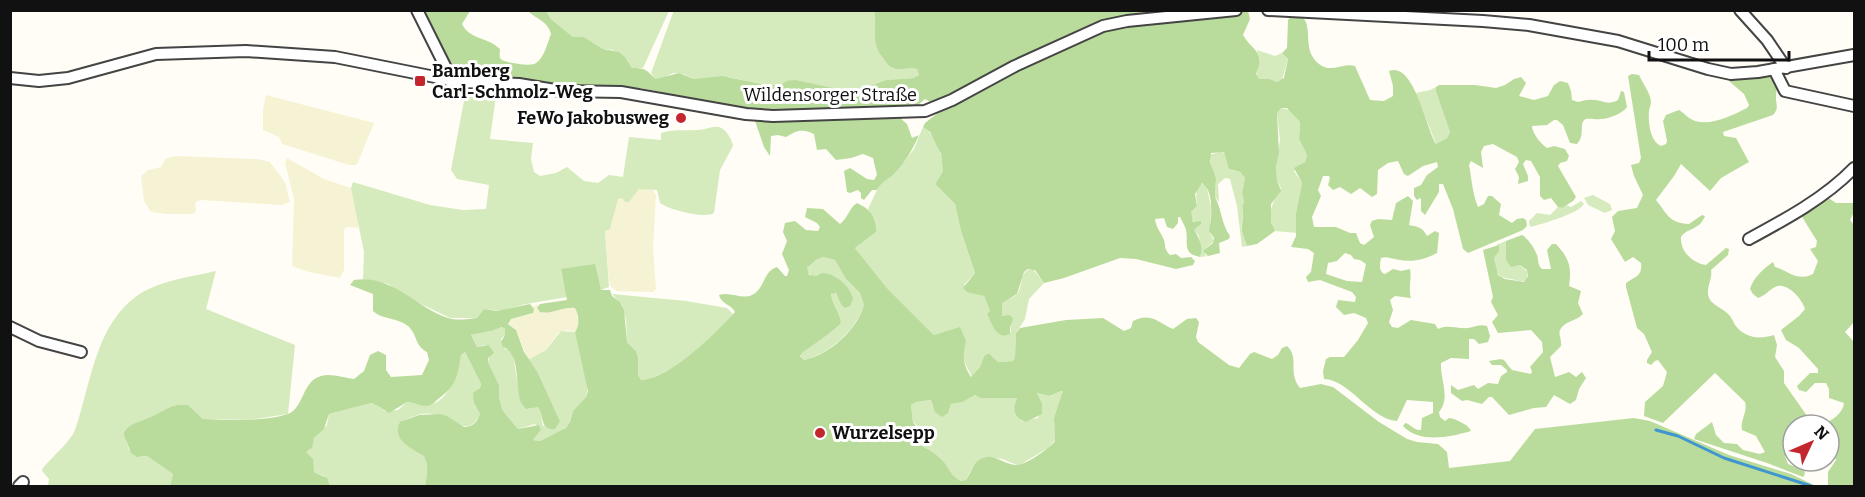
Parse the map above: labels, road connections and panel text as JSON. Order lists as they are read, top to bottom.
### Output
{
  "streets": {
    "street": ["Wildensorger Straße"]
  },
  "places": {
    "transit": ["Bamberg Carl-Schmolz-Weg"],
    "other": ["FeWo Jakobusweg", "Wurzelsepp"]
  },
  "scale_bar": "100 m",
  "north": "top right"
}
